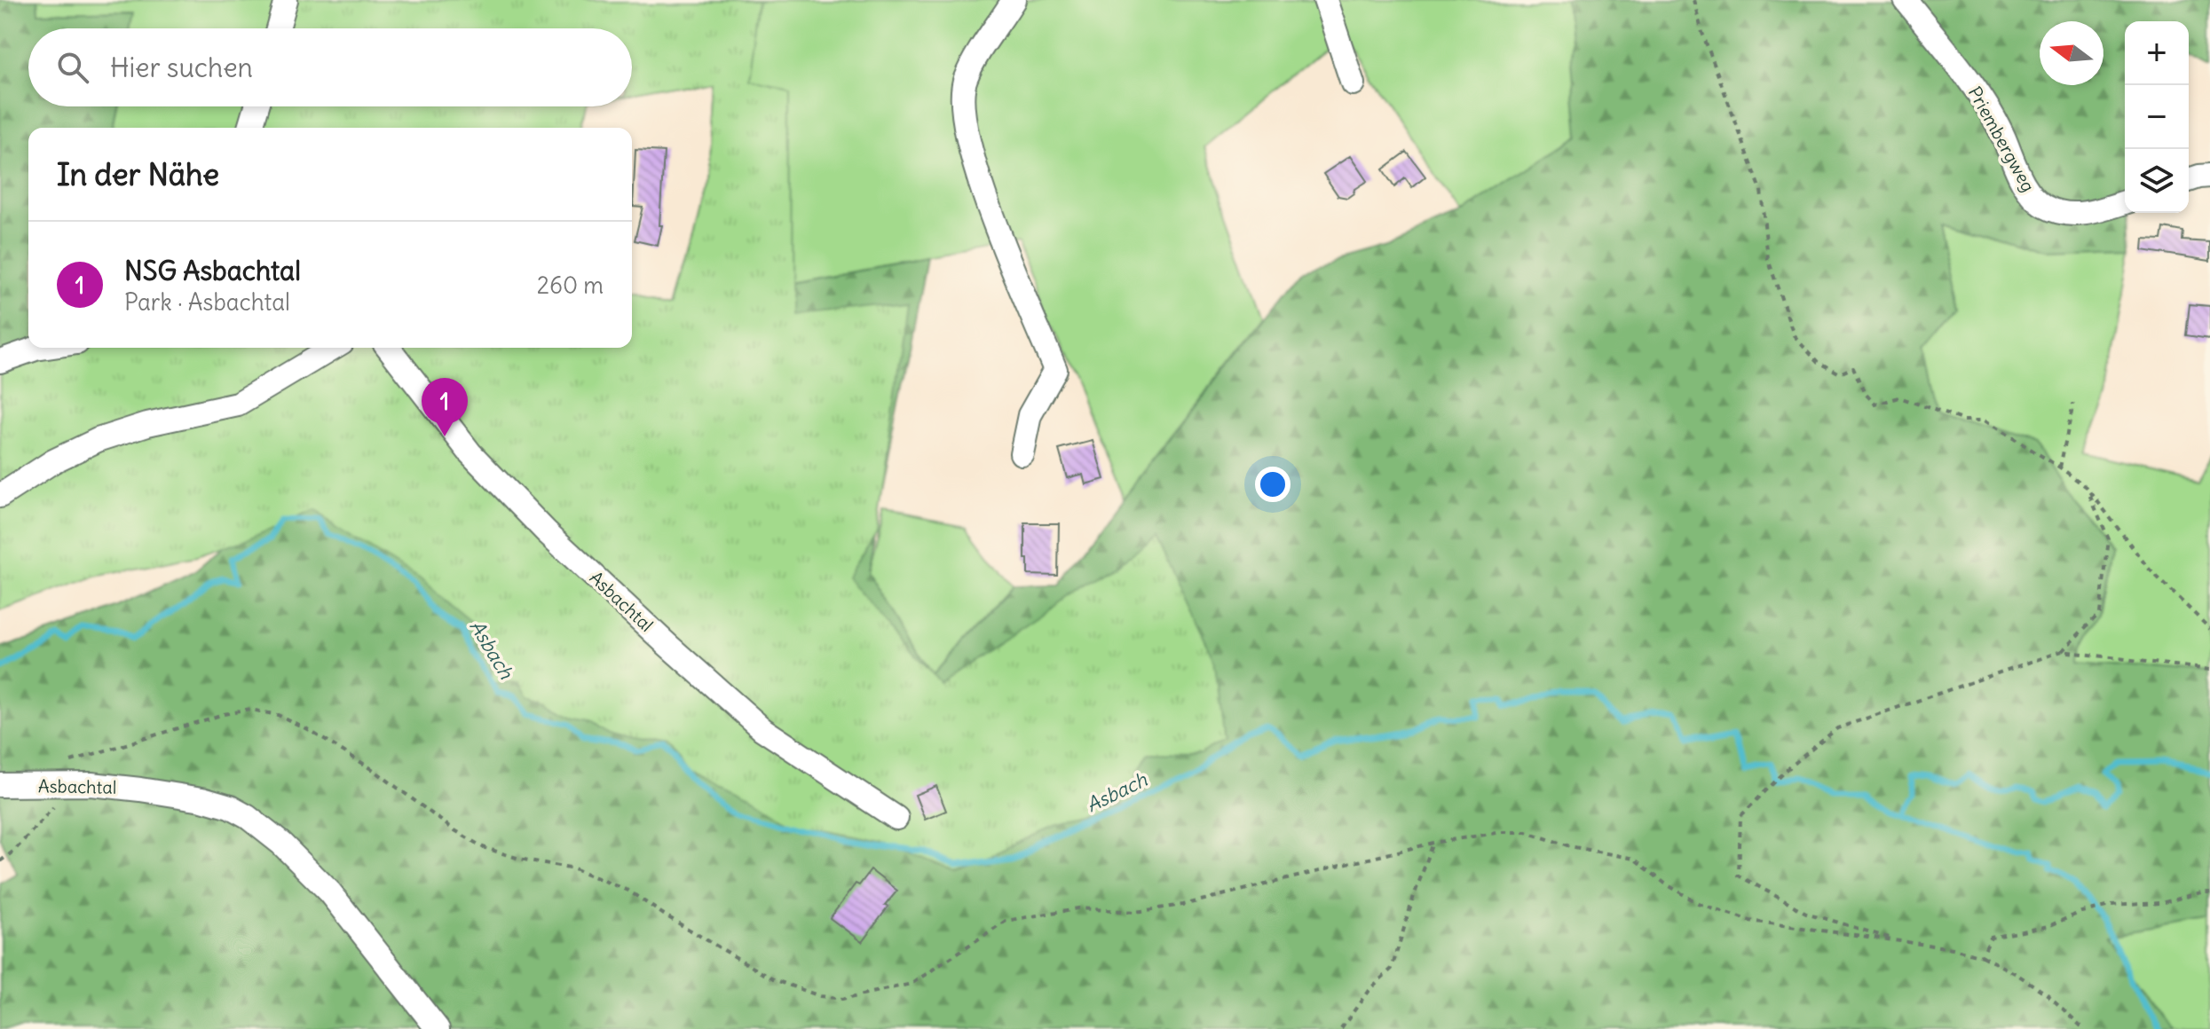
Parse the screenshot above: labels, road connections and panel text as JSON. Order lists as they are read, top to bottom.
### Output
{
  "streets": {
    "street": ["Priembergweg", "Asbachtal"]
  },
  "water": ["Asbach"],
  "north": "left",
  "page": {
    "map_buttons": ["+", "−"],
    "search": "Hier suchen",
    "heading": "In der Nähe",
    "list": [
      {
        "mark": "1",
        "name": "NSG Asbachtal",
        "note": "Park · Asbachtal",
        "value": "260 m"
      }
    ],
    "pins": "1"
  }
}
